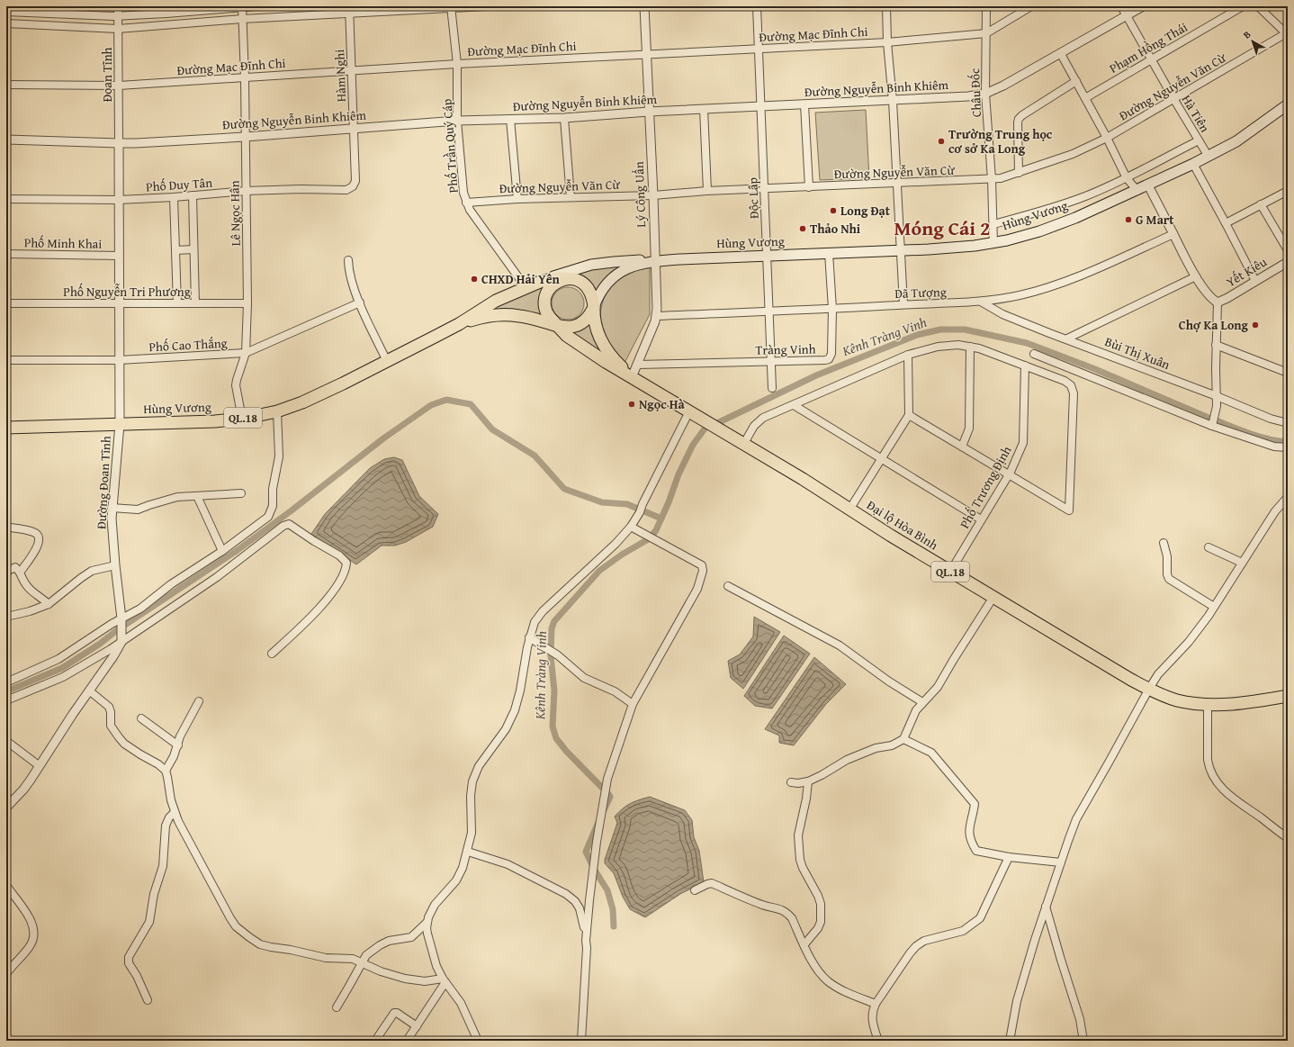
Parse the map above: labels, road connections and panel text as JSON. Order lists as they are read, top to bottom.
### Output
{
  "streets": {
    "highway": ["Hùng Vương", "QL.18", "Đại lộ Hòa Bình"],
    "street": [
      "Đường Mạc Đĩnh Chi",
      "Phạm Hồng Thái",
      "Đoan Tĩnh",
      "Hàm Nghi",
      "Đường Nguyễn Văn Cừ",
      "Đường Nguyễn Bỉnh Khiêm",
      "Châu Đốc",
      "Hà Tiên",
      "Phố Trần Quý Cáp",
      "Phố Duy Tân",
      "Lý Công Uẩn",
      "Độc Lập",
      "Lê Ngọc Hân",
      "Phố Minh Khai",
      "Yết Kiêu",
      "Phố Nguyễn Tri Phương",
      "Dã Tượng",
      "Phố Cao Thắng",
      "Tràng Vinh",
      "Bùi Thị Xuân",
      "Đường Đoan Tĩnh",
      "Phố Trương Định"
    ]
  },
  "crossings": [
    ["Đường Mạc Đĩnh Chi", "Đoan Tĩnh"],
    ["Đường Mạc Đĩnh Chi", "Hàm Nghi"],
    ["Đường Mạc Đĩnh Chi", "Châu Đốc"],
    ["Đường Mạc Đĩnh Chi", "Phố Trần Quý Cáp"],
    ["Đường Mạc Đĩnh Chi", "Lý Công Uẩn"],
    ["Đường Mạc Đĩnh Chi", "Độc Lập"],
    ["Đường Mạc Đĩnh Chi", "Lê Ngọc Hân"],
    ["Phạm Hồng Thái", "Hà Tiên"],
    ["Đoan Tĩnh", "Đường Nguyễn Bỉnh Khiêm"],
    ["Đoan Tĩnh", "Đường Đoan Tĩnh"],
    ["Hàm Nghi", "Đường Nguyễn Bỉnh Khiêm"],
    ["Hàm Nghi", "Phố Duy Tân"],
    ["Đường Nguyễn Văn Cừ", "Châu Đốc"],
    ["Đường Nguyễn Văn Cừ", "Hà Tiên"],
    ["Đường Nguyễn Văn Cừ", "Phố Trần Quý Cáp"],
    ["Đường Nguyễn Văn Cừ", "Lý Công Uẩn"],
    ["Đường Nguyễn Văn Cừ", "Độc Lập"],
    ["Đường Nguyễn Bỉnh Khiêm", "Châu Đốc"],
    ["Đường Nguyễn Bỉnh Khiêm", "Hà Tiên"],
    ["Đường Nguyễn Bỉnh Khiêm", "Phố Trần Quý Cáp"],
    ["Đường Nguyễn Bỉnh Khiêm", "Lý Công Uẩn"],
    ["Đường Nguyễn Bỉnh Khiêm", "Độc Lập"],
    ["Đường Nguyễn Bỉnh Khiêm", "Lê Ngọc Hân"],
    ["Đường Nguyễn Bỉnh Khiêm", "Đường Đoan Tĩnh"],
    ["Châu Đốc", "Hùng Vương"],
    ["Hà Tiên", "Hùng Vương"],
    ["Phố Duy Tân", "Lê Ngọc Hân"],
    ["Phố Duy Tân", "Đường Đoan Tĩnh"],
    ["Lý Công Uẩn", "Hùng Vương"],
    ["Lý Công Uẩn", "Dã Tượng"],
    ["Lý Công Uẩn", "Tràng Vinh"],
    ["Lý Công Uẩn", "Đại lộ Hòa Bình"],
    ["Độc Lập", "Hùng Vương"],
    ["Độc Lập", "Dã Tượng"],
    ["Độc Lập", "Tràng Vinh"],
    ["Lê Ngọc Hân", "Hùng Vương"],
    ["Lê Ngọc Hân", "Phố Nguyễn Tri Phương"],
    ["Lê Ngọc Hân", "Phố Cao Thắng"],
    ["Hùng Vương", "Tràng Vinh"],
    ["Hùng Vương", "Đường Đoan Tĩnh"],
    ["Phố Minh Khai", "Đường Đoan Tĩnh"],
    ["Phố Nguyễn Tri Phương", "Đường Đoan Tĩnh"],
    ["Dã Tượng", "Tràng Vinh"],
    ["Dã Tượng", "Bùi Thị Xuân"],
    ["Phố Cao Thắng", "Đường Đoan Tĩnh"],
    ["Phố Trương Định", "Đại lộ Hòa Bình"]
  ],
  "districts": ["Móng Cái 2"],
  "water": ["Kênh Tràng Vinh"],
  "places": [
    "Trường Trung học cơ sở Ka Long",
    "Long Đạt",
    "G Mart",
    "Thảo Nhi",
    "CHXD Hải Yên",
    "Chợ Ka Long",
    "Ngọc Hà"
  ],
  "north": "top left"
}
